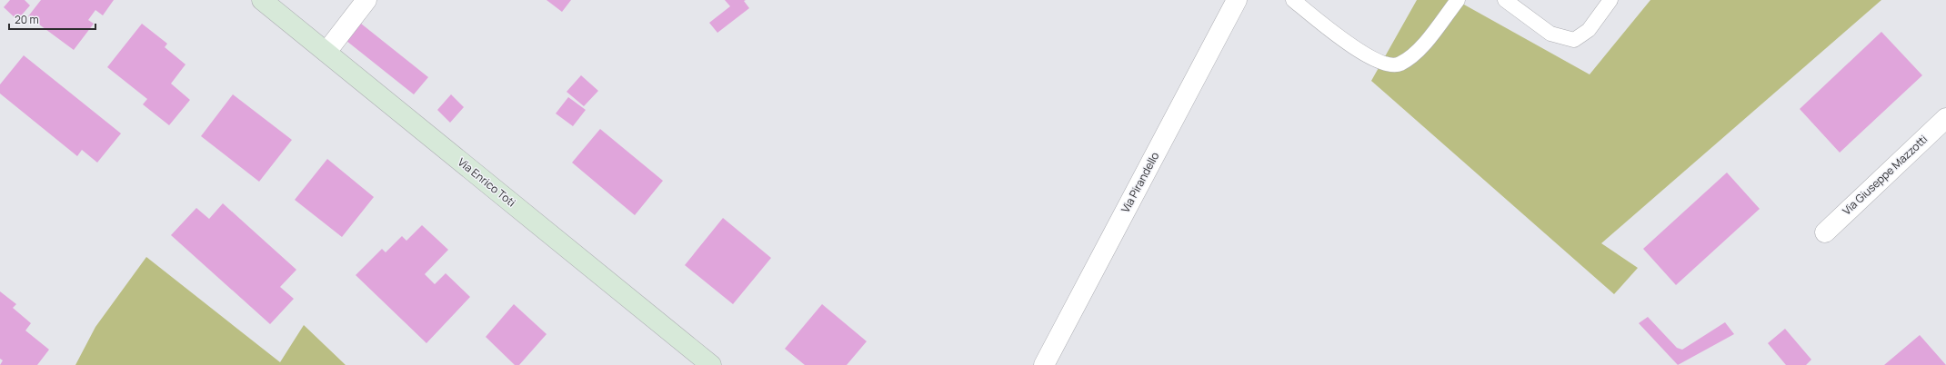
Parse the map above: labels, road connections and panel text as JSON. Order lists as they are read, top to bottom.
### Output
{
  "streets": {
    "main road": ["Via Enrico Toti"],
    "street": ["Via Giuseppe Mazzotti", "Via Pirandello"]
  },
  "scale_bar": "20 m"
}
